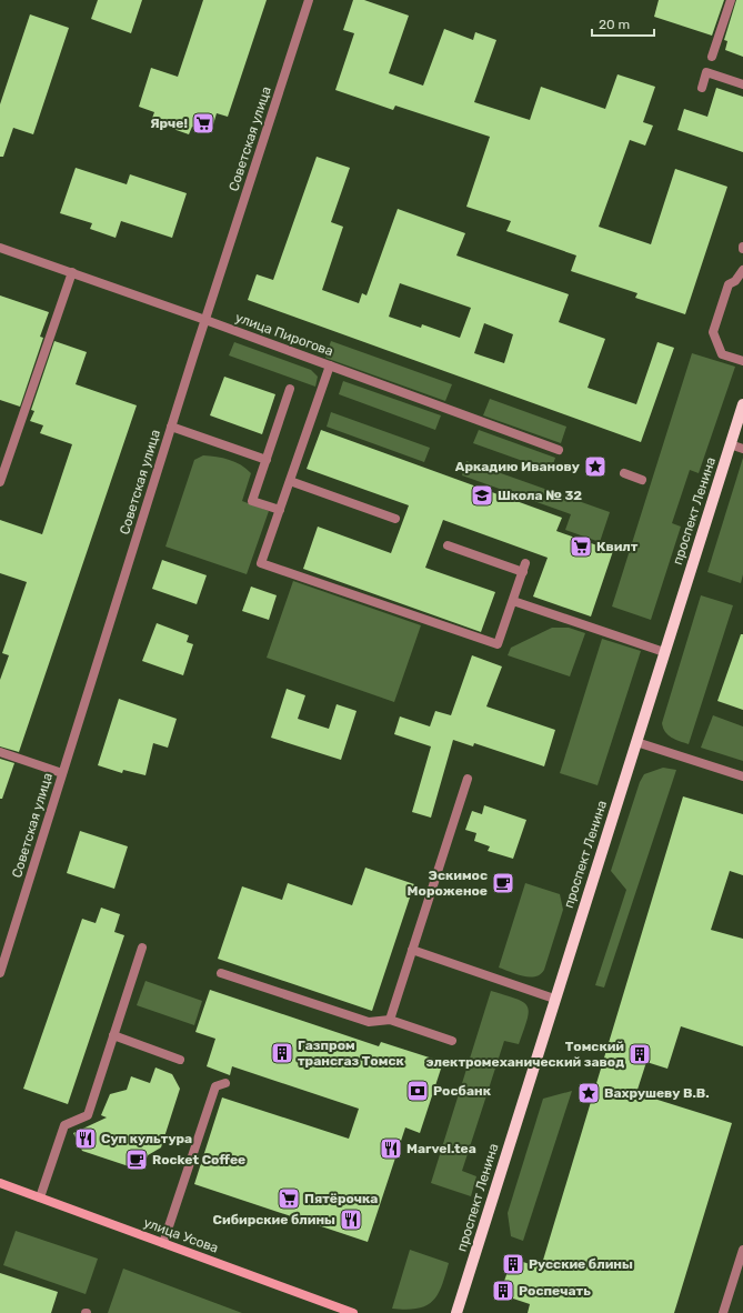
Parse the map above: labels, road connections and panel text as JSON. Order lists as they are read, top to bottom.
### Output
{
  "streets": {
    "main road": ["проспект Ленина", "улица Усова"],
    "street": ["Советская улица", "улица Пирогова"]
  },
  "crossings": [
    ["Советская улица", "улица Пирогова"]
  ],
  "places": {
    "supermarket": ["Ярче!", "Квилт", "Пятёрочка"],
    "place": ["Аркадию Иванову", "Вахрушеву В.В."],
    "school or university": ["Школа № 32"],
    "cafe": ["Эскимос Мороженое", "Rocket Coffee"],
    "building": [
      "Газпром трансгаз Томск",
      "Томский электромеханический завод",
      "Русские блины",
      "Роспечать"
    ],
    "bank": ["Росбанк"],
    "restaurant": ["Суп культура", "Marvel.tea", "Сибирские блины"]
  },
  "scale_bar": "20 m"
}
